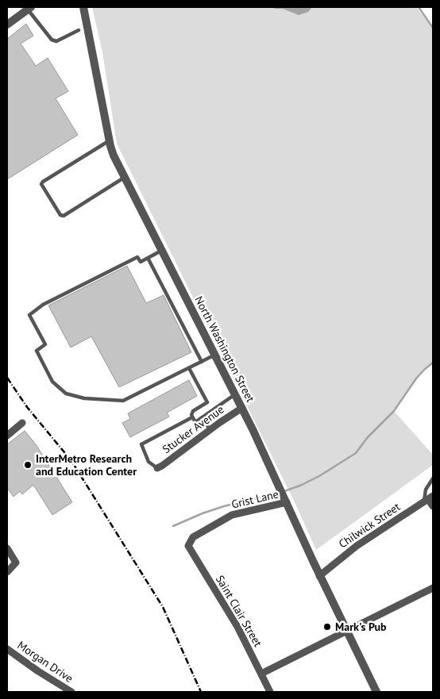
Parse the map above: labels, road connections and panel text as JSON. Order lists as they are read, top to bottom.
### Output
{
  "streets": {
    "street": [
      "North Washington Street",
      "Stucker Avenue",
      "Grist Lane",
      "Chilwick Street",
      "Saint Clair Street",
      "Morgan Drive"
    ]
  },
  "crossings": [
    ["North Washington Street", "Stucker Avenue"],
    ["North Washington Street", "Grist Lane"],
    ["North Washington Street", "Chilwick Street"],
    ["Grist Lane", "Saint Clair Street"]
  ],
  "places": ["InterMetro Research and Education Center", "Mark's Pub"]
}
